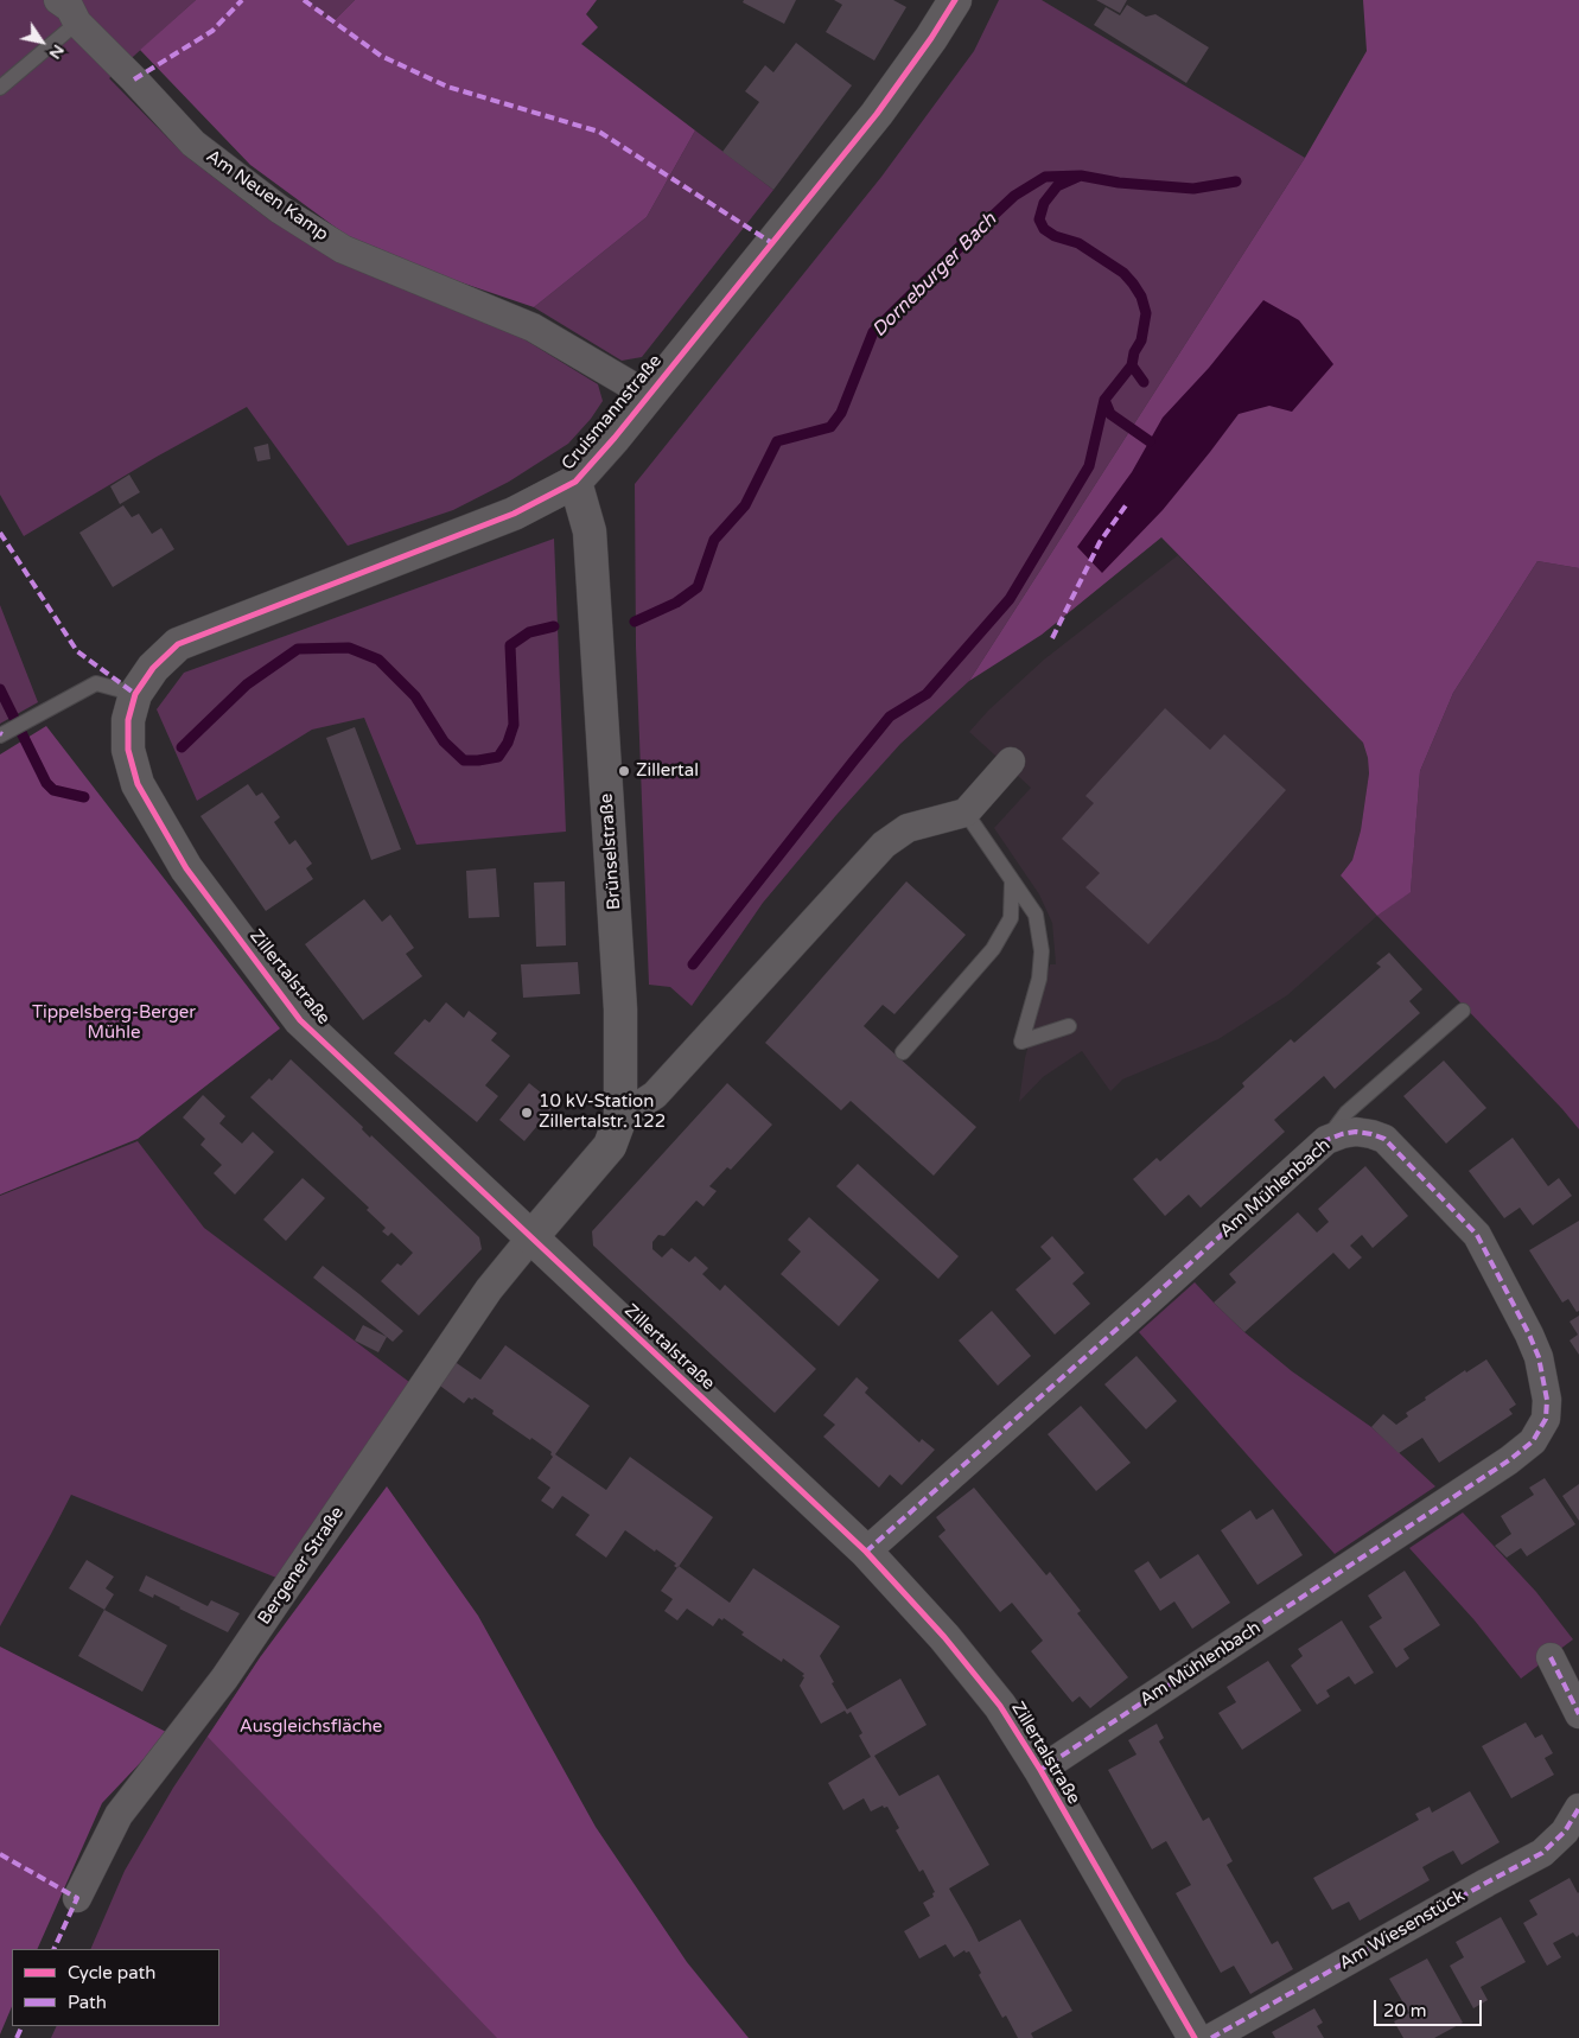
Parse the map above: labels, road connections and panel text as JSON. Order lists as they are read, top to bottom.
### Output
{
  "streets": {
    "street": [
      "Am Neuen Kamp",
      "Cruismannstraße",
      "Brünselstraße",
      "Zillertalstraße",
      "Am Mühlenbach",
      "Bergener Straße",
      "Am Wiesenstück"
    ]
  },
  "crossings": [
    ["Am Neuen Kamp", "Cruismannstraße"],
    ["Cruismannstraße", "Brünselstraße"],
    ["Cruismannstraße", "Zillertalstraße"],
    ["Brünselstraße", "Zillertalstraße"],
    ["Brünselstraße", "Bergener Straße"],
    ["Zillertalstraße", "Am Mühlenbach"],
    ["Zillertalstraße", "Bergener Straße"]
  ],
  "water": ["Dorneburger Bach"],
  "parks": ["Tippelsberg-Berger Mühle", "Ausgleichsfläche"],
  "places": ["Zillertal", "10 kV-Station Zillertalstr. 122"],
  "legend": ["Cycle path", "Path"],
  "scale_bar": "20 m",
  "north": "bottom right"
}
